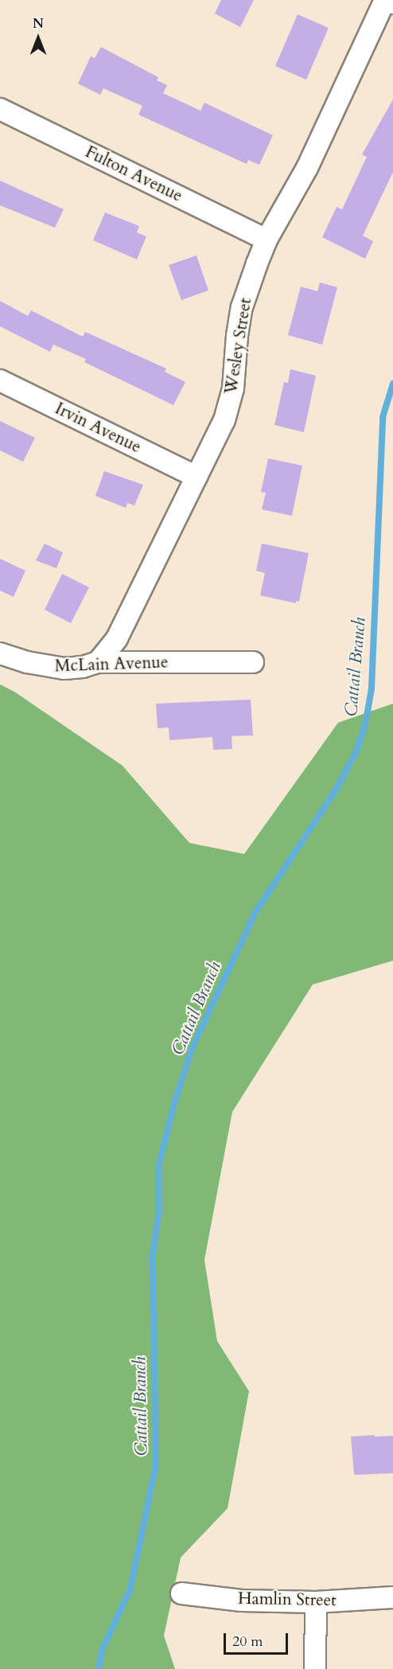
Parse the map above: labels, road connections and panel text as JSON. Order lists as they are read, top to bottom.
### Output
{
  "streets": {
    "street": [
      "Fulton Avenue",
      "Wesley Street",
      "Irvin Avenue",
      "McLain Avenue",
      "Hamlin Street"
    ]
  },
  "crossings": [
    ["Fulton Avenue", "Wesley Street"],
    ["Wesley Street", "Irvin Avenue"],
    ["Wesley Street", "McLain Avenue"]
  ],
  "water": ["Cattail Branch"],
  "scale_bar": "20 m",
  "north": "top"
}
